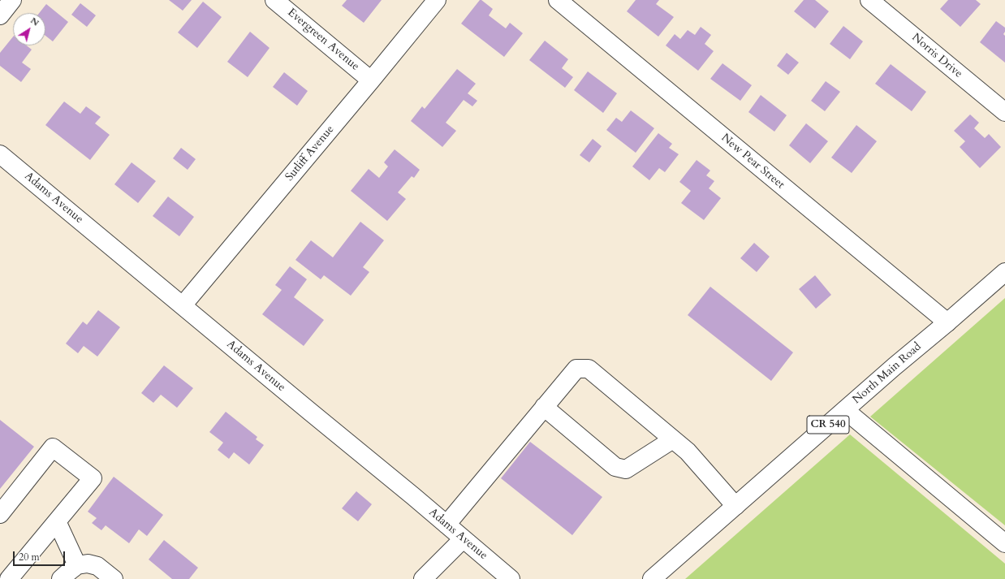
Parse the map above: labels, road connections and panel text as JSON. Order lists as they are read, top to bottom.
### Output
{
  "streets": {
    "street": [
      "Evergreen Avenue",
      "Norris Drive",
      "Sutliff Avenue",
      "New Pear Street",
      "Adams Avenue",
      "North Main Road",
      "CR 540"
    ]
  },
  "crossings": [
    ["Evergreen Avenue", "Sutliff Avenue"],
    ["Sutliff Avenue", "Adams Avenue"],
    ["New Pear Street", "North Main Road"]
  ],
  "scale_bar": "20 m",
  "north": "top right"
}
